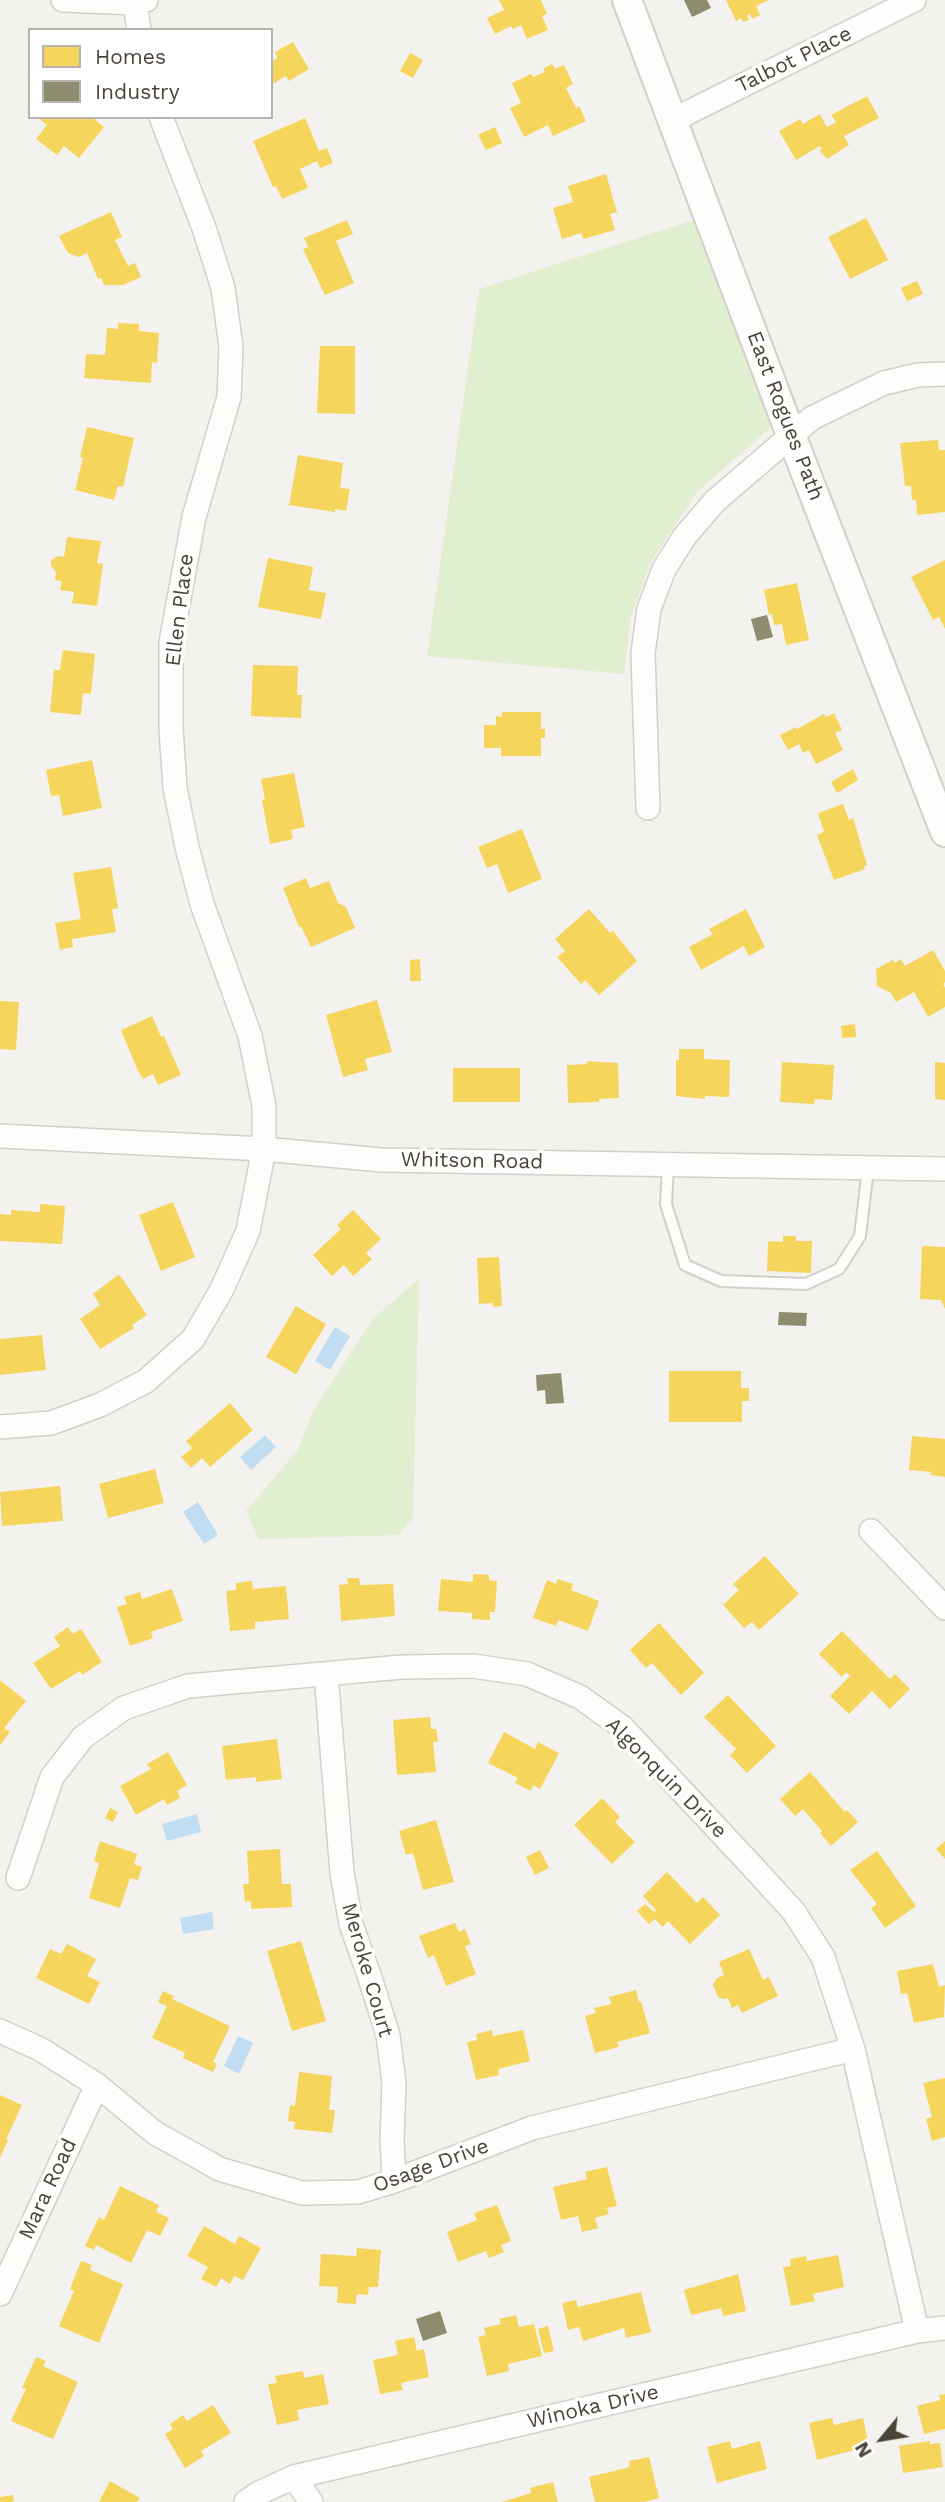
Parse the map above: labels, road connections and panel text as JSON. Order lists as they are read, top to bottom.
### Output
{
  "streets": {
    "street": [
      "Talbot Place",
      "East Rogues Path",
      "Ellen Place",
      "Whitson Road",
      "Algonquin Drive",
      "Meroke Court",
      "Osage Drive",
      "Mara Road",
      "Winoka Drive"
    ]
  },
  "crossings": [
    ["Talbot Place", "East Rogues Path"],
    ["Ellen Place", "Whitson Road"],
    ["Algonquin Drive", "Meroke Court"],
    ["Algonquin Drive", "Osage Drive"],
    ["Algonquin Drive", "Winoka Drive"],
    ["Meroke Court", "Osage Drive"],
    ["Osage Drive", "Mara Road"]
  ],
  "legend": ["Homes", "Industry"],
  "north": "bottom left"
}
